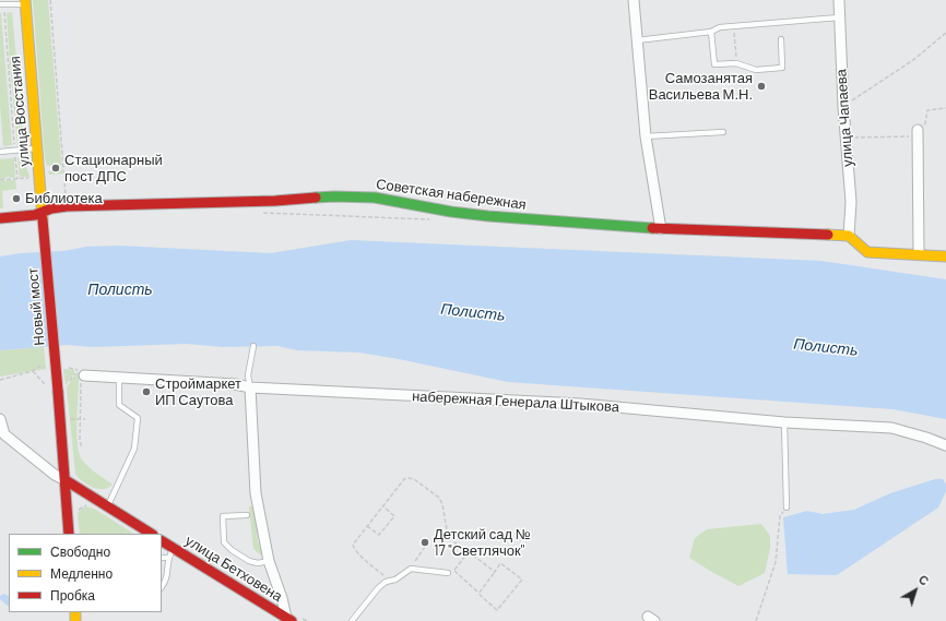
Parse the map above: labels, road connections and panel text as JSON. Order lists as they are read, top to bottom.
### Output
{
  "streets": {
    "street": [
      "улица Восстания",
      "улица Чапаева",
      "Советская набережная",
      "Новый мост",
      "набережная Генерала Штыкова",
      "улица Бетховена"
    ]
  },
  "crossings": [
    ["улица Восстания", "Советская набережная"],
    ["улица Восстания", "Новый мост"],
    ["улица Чапаева", "Советская набережная"],
    ["Советская набережная", "Новый мост"]
  ],
  "water": ["Полисть"],
  "places": [
    "Самозанятая Васильева М.Н.",
    "Стационарный пост ДПС",
    "Библиотека",
    "Строймаркет ИП Саутова",
    "Детский сад № 17 \"Светлячок\""
  ],
  "legend": ["Свободно", "Медленно", "Пробка"],
  "north": "top right"
}
